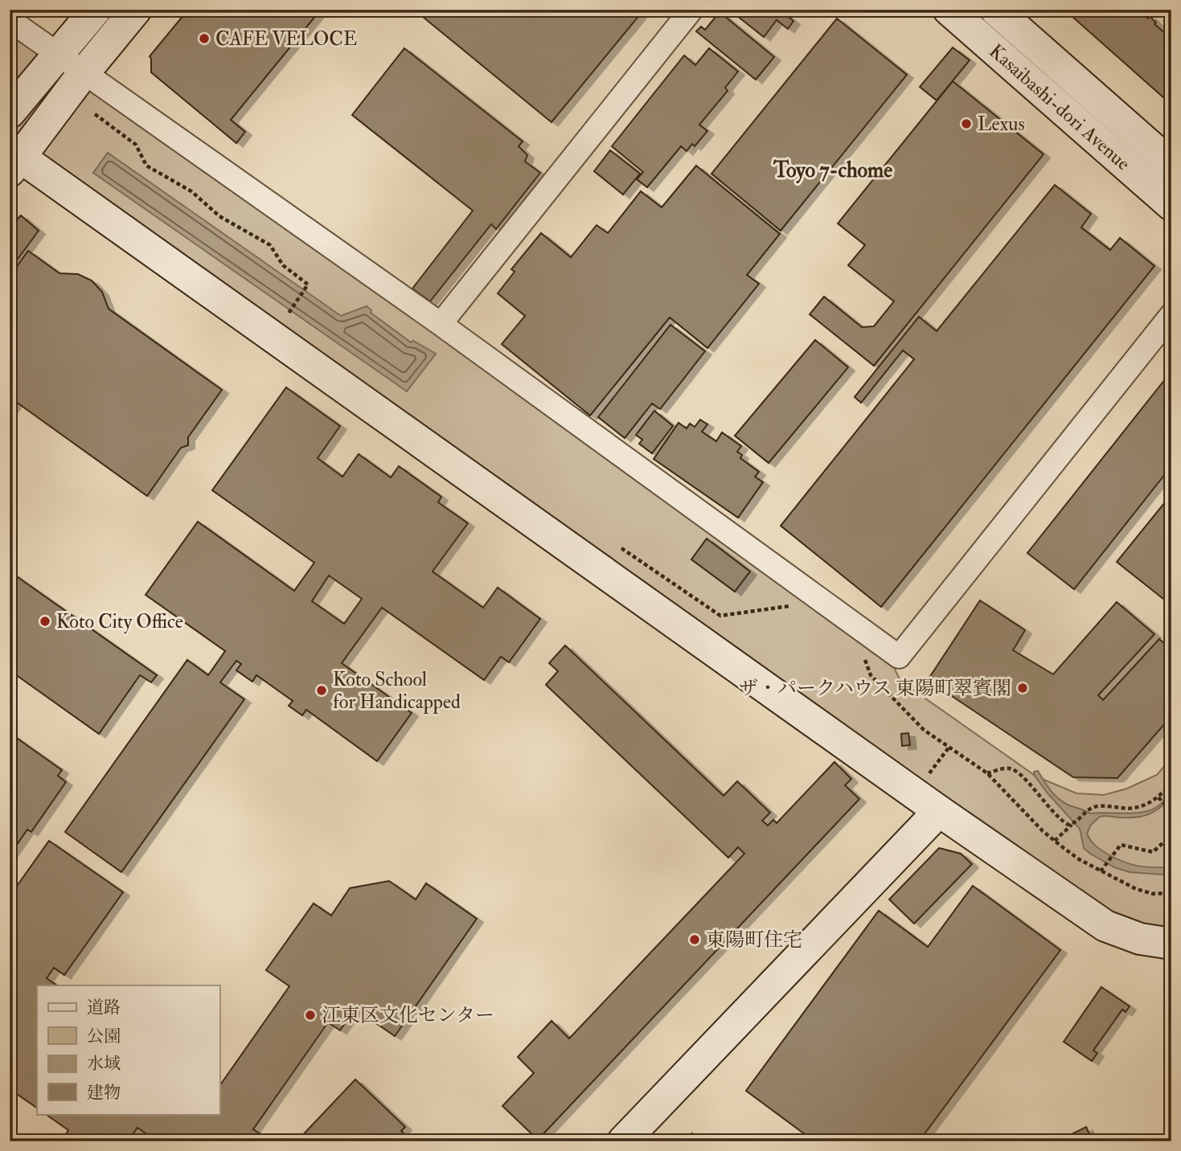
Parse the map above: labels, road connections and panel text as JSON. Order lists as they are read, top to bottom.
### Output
{
  "streets": {
    "street": ["Kasaibashi-dori Avenue"]
  },
  "districts": ["Toyo 7-chome"],
  "places": [
    "CAFE VELOCE",
    "Lexus",
    "Koto City Office",
    "ザ・パークハウス 東陽町翠賓閣",
    "Koto School for Handicapped",
    "東陽町住宅",
    "江東区文化センター"
  ],
  "legend": [
    "道路",
    "公園",
    "水域",
    "建物"
  ]
}
